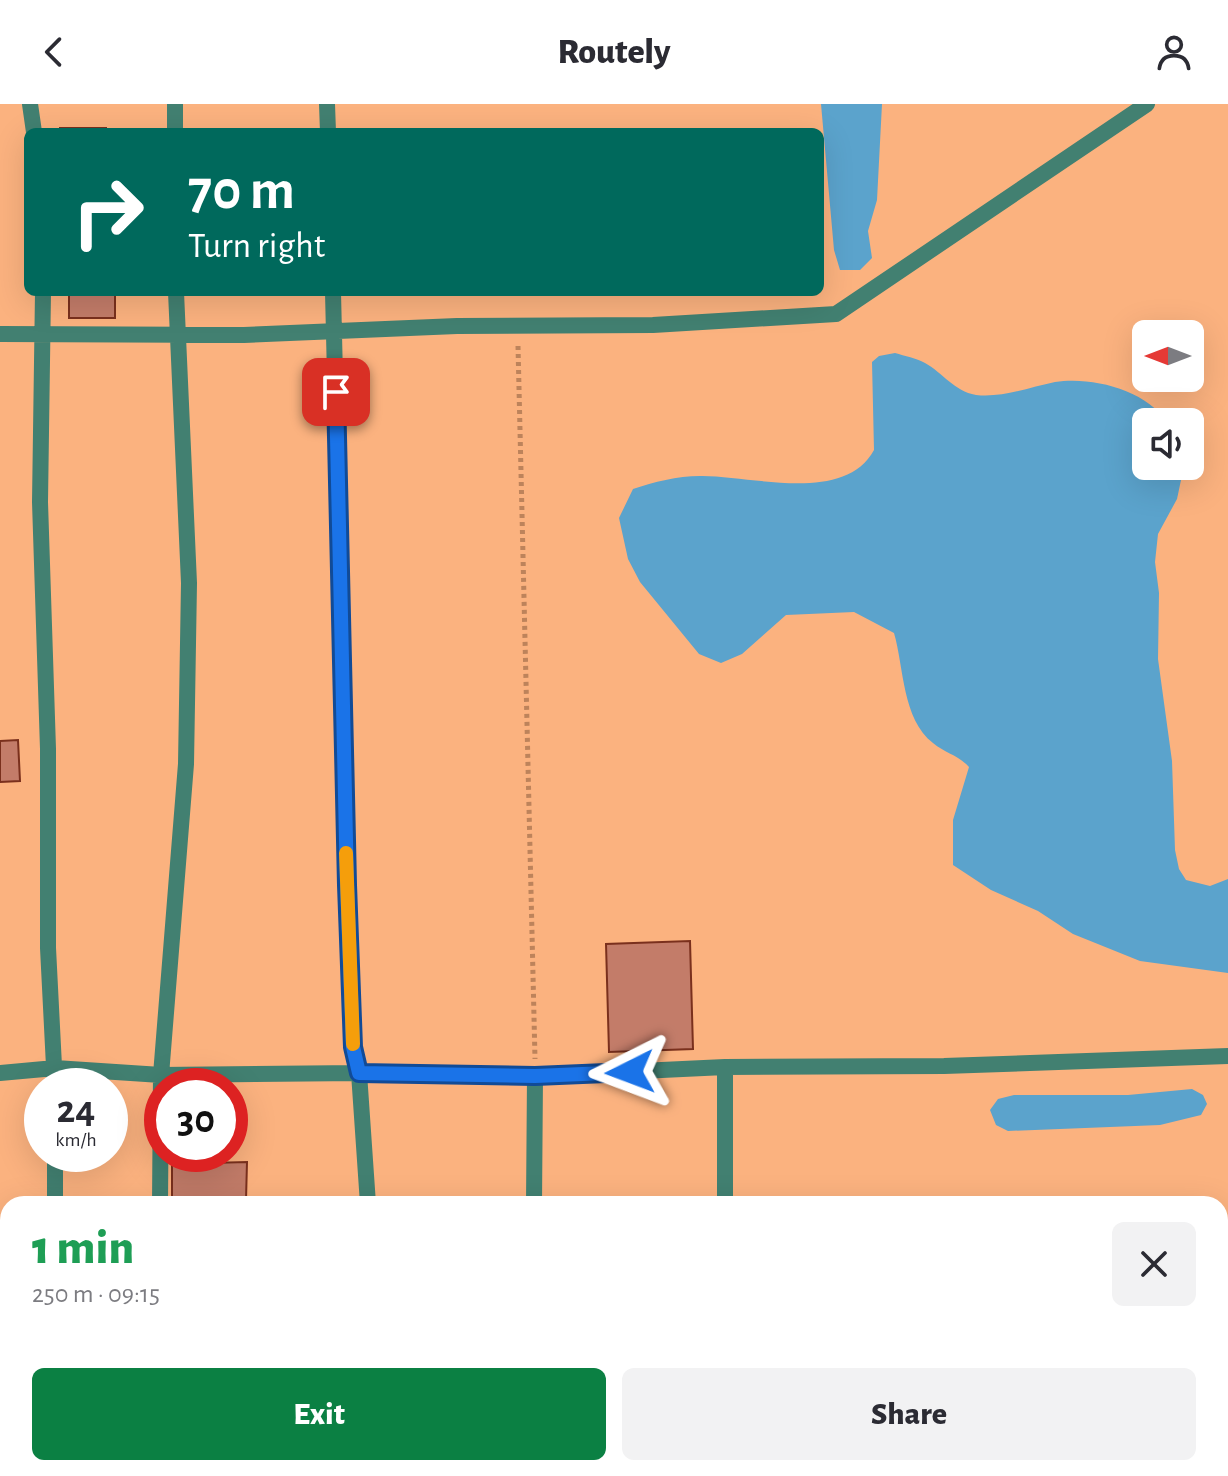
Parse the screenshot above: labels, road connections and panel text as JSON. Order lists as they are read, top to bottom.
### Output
{
  "north": "left",
  "page": {
    "header": "Routely",
    "turn": ["70 m", "Turn right"],
    "speed": "24 km/h",
    "limit": "30",
    "heading": ["1 min", "250 m · 09:15"],
    "buttons": ["Exit", "Share"]
  }
}
